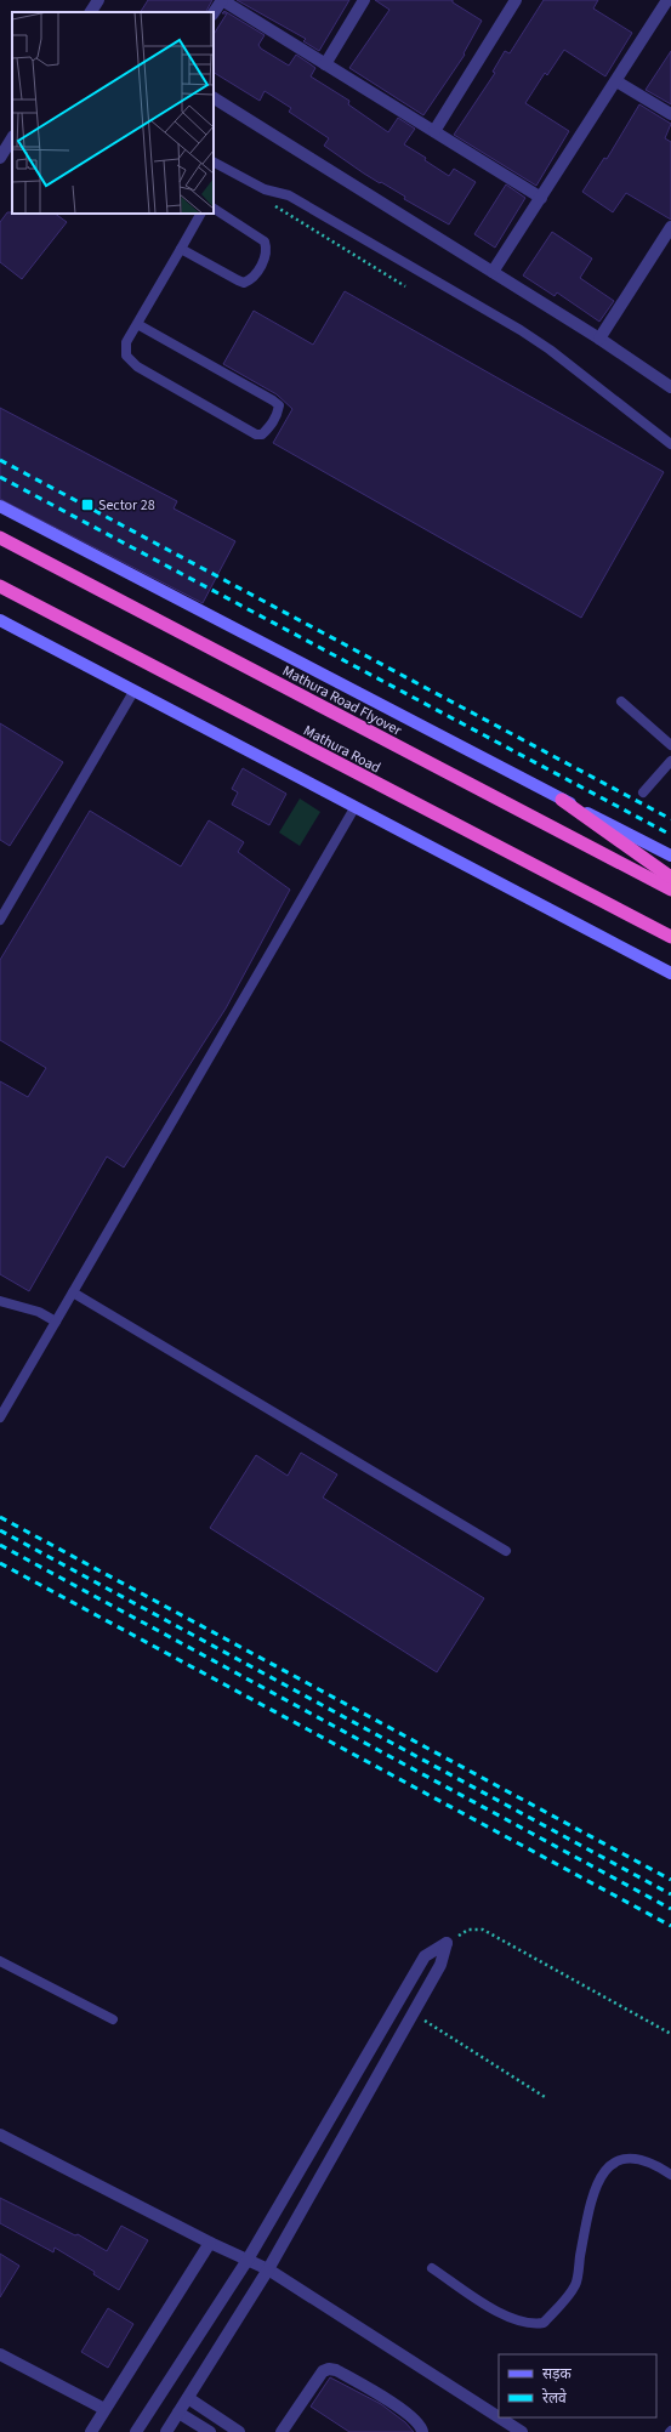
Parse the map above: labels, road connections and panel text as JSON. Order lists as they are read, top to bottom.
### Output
{
  "streets": {
    "highway": ["Mathura Road Flyover", "Mathura Road"]
  },
  "places": {
    "transit": ["Sector 28"]
  },
  "legend": ["सड़क", "रेलवे"]
}
